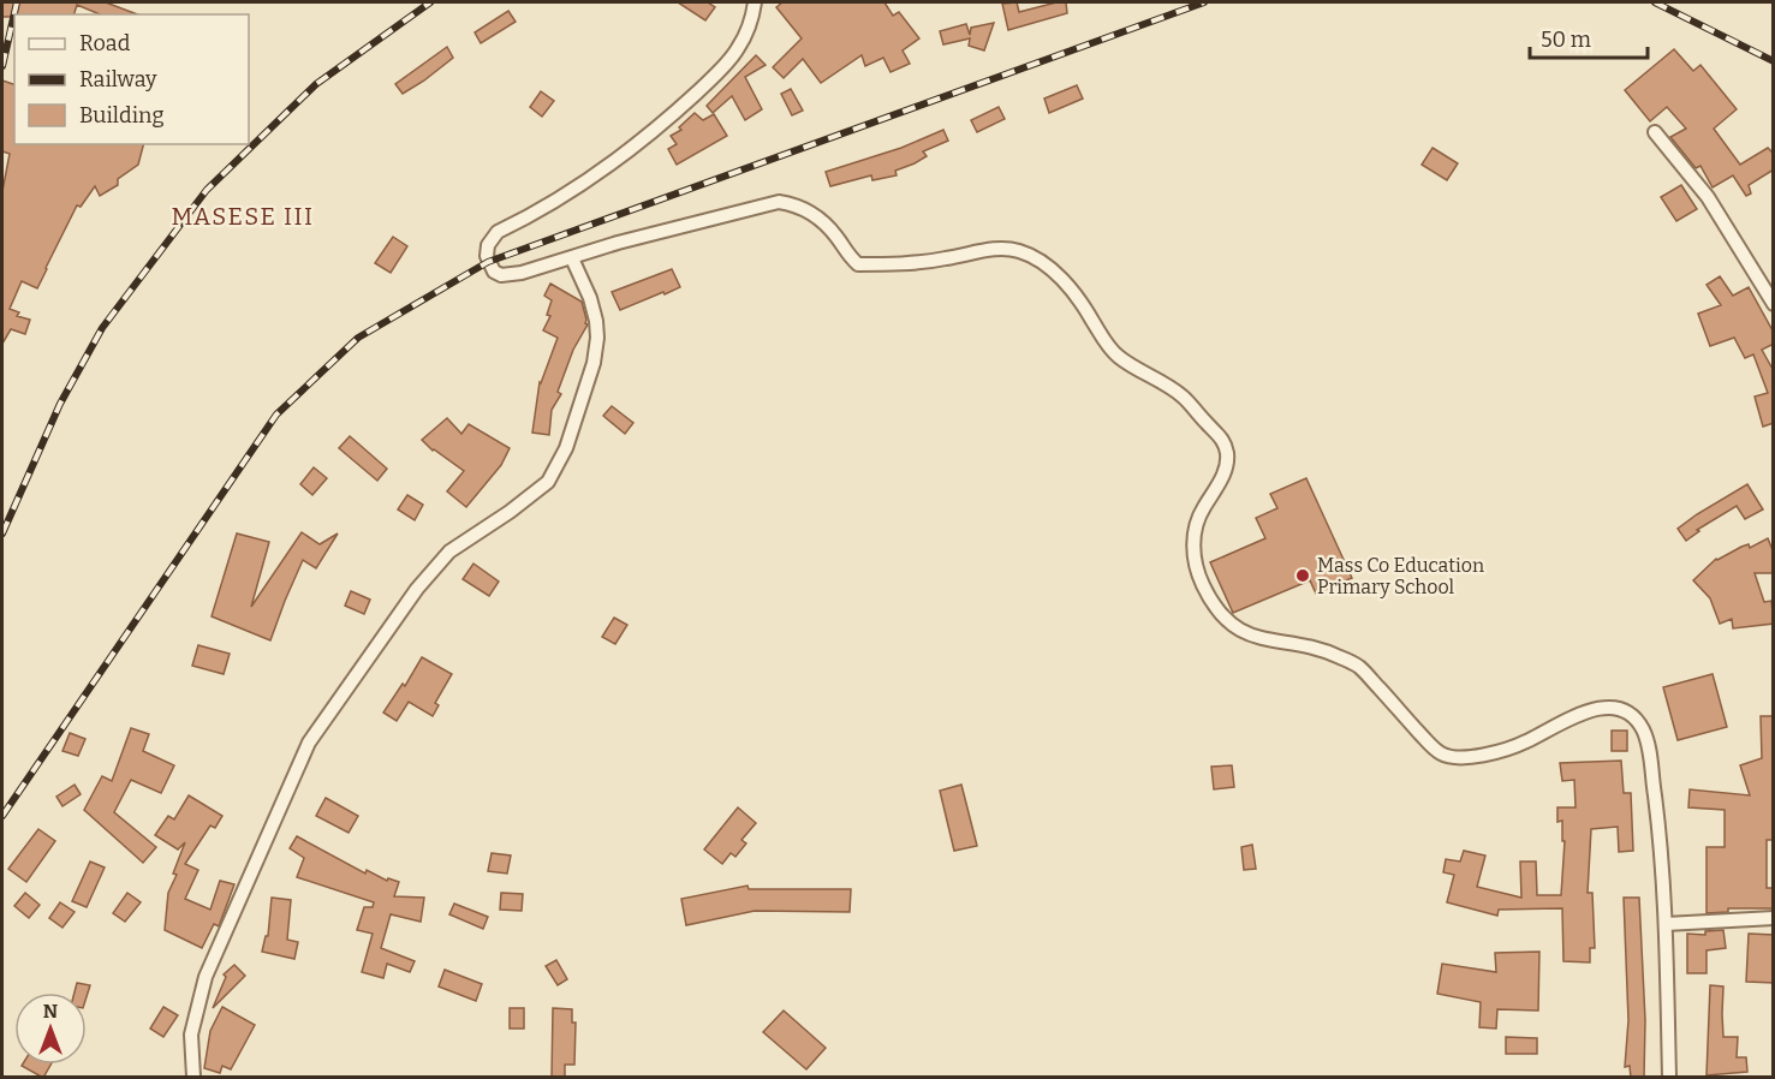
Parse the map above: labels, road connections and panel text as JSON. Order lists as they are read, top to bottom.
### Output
{
  "districts": ["MASESE III"],
  "places": ["Mass Co Education Primary School"],
  "legend": ["Road", "Railway", "Building"],
  "scale_bar": "50 m",
  "north": "top"
}
